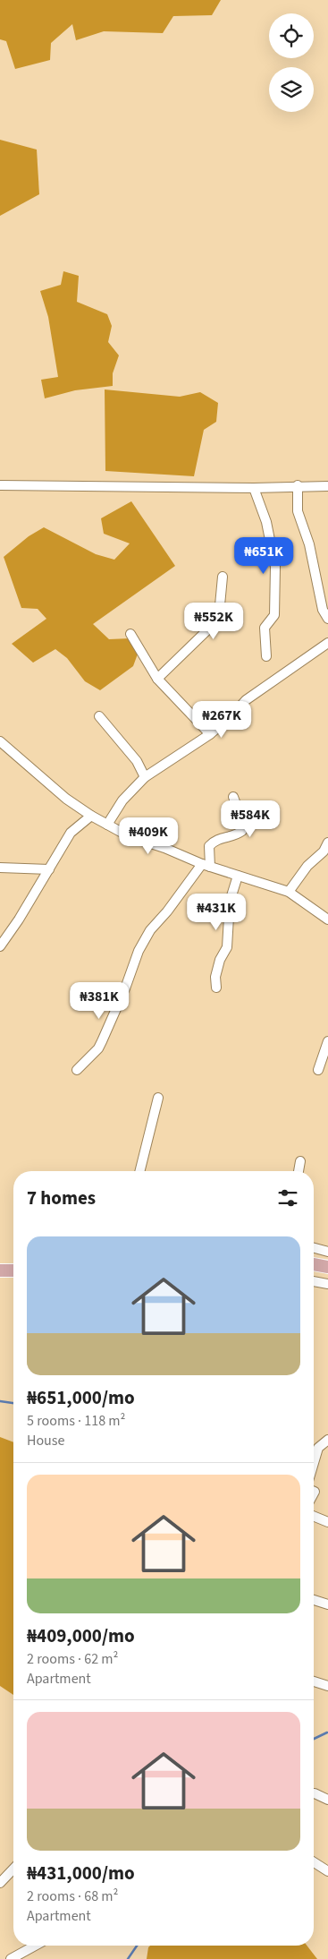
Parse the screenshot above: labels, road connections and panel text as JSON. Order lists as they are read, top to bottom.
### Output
{
  "page": {
    "price": [
      "₦651K",
      "₦552K",
      "₦267K",
      "₦584K",
      "₦409K",
      "₦431K",
      "₦381K"
    ],
    "heading": "7 homes",
    "list": [
      {
        "name": "₦651,000/mo",
        "note": "5 rooms · 118 m² · House"
      },
      {
        "name": "₦409,000/mo",
        "note": "2 rooms · 62 m² · Apartment"
      },
      {
        "name": "₦431,000/mo",
        "note": "2 rooms · 68 m² · Apartment"
      }
    ]
  }
}
